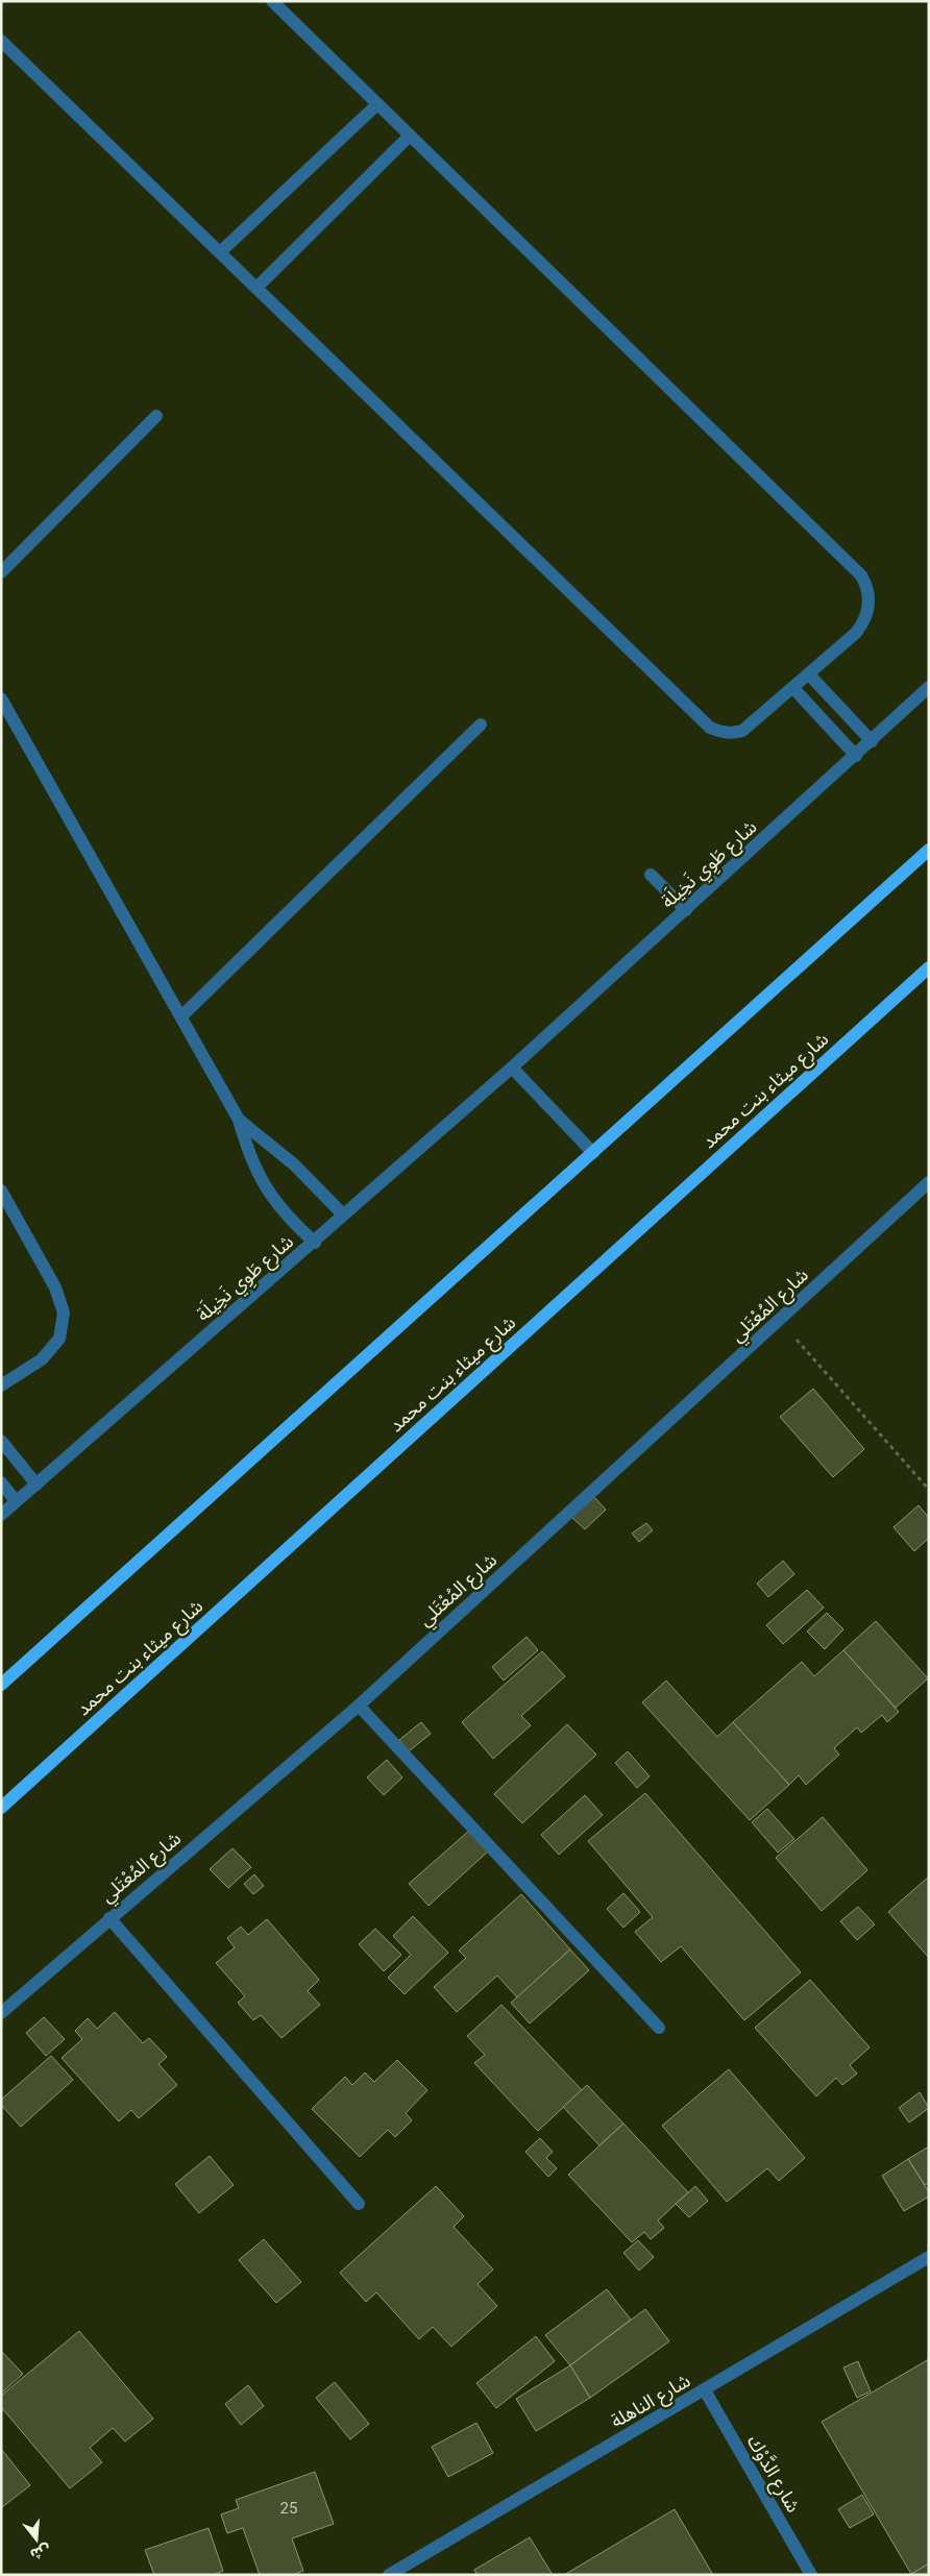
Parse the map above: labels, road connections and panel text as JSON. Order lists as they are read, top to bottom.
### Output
{
  "streets": {
    "main road": ["شارع ميثاء بنت محمد"],
    "street": [
      "شارع طَوِي نَخِيلَة",
      "شارع المُعْتَلي",
      "شارع الناهلة",
      "شارع الدَّوْك"
    ]
  },
  "crossings": [
    ["شارع الناهلة", "شارع الدَّوْك"]
  ],
  "house_numbers": ["25"],
  "north": "bottom"
}
